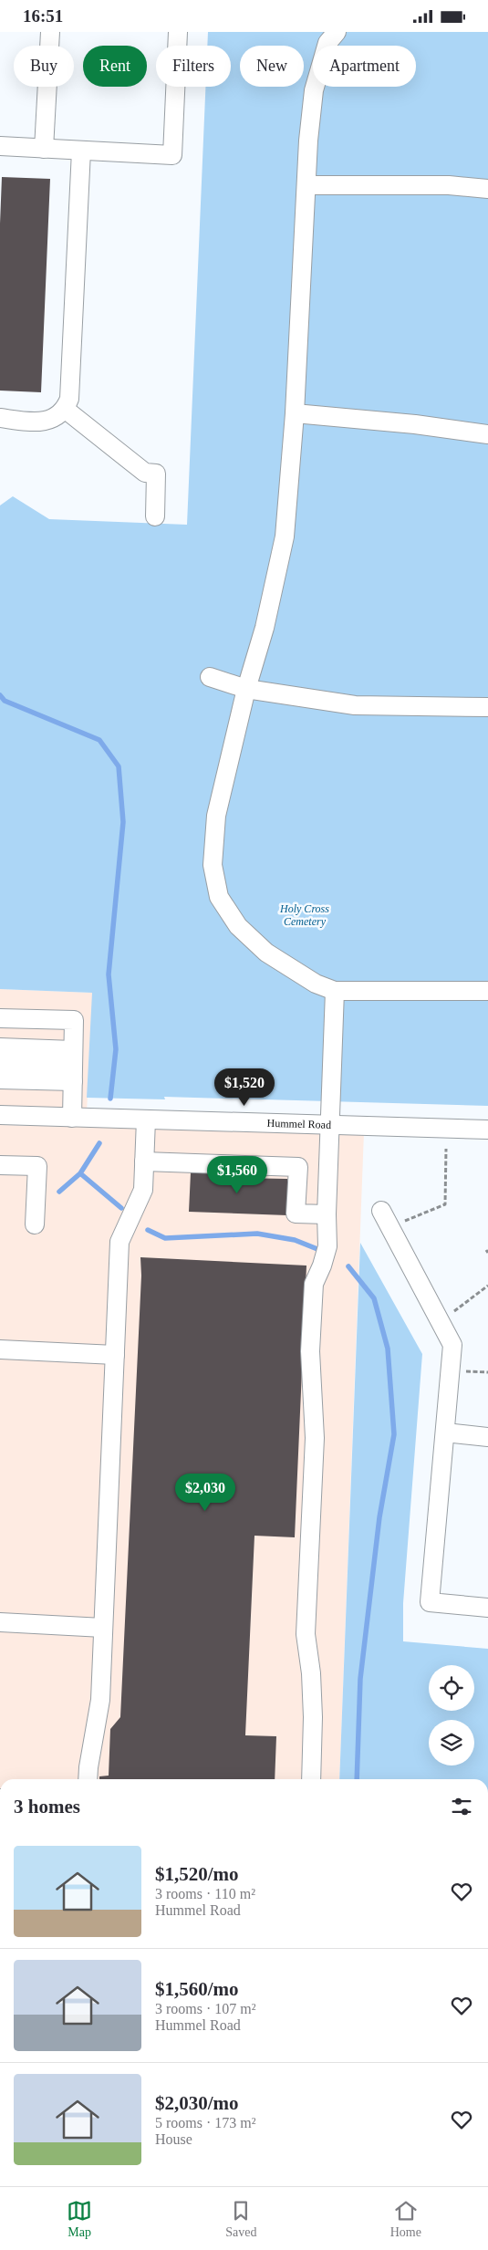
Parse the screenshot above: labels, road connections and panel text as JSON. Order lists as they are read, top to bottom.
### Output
{
  "streets": {
    "street": ["Hummel Road"]
  },
  "parks": ["Holy Cross Cemetery"],
  "page": {
    "status": "16:51",
    "chip": [
      "Buy",
      "Rent",
      "Filters",
      "New",
      "Apartment"
    ],
    "price": ["$1,520", "$1,560", "$2,030"],
    "heading": "3 homes",
    "list": [
      {
        "name": "$1,520/mo",
        "note": "3 rooms · 110 m² · Hummel Road"
      },
      {
        "name": "$1,560/mo",
        "note": "3 rooms · 107 m² · Hummel Road"
      },
      {
        "name": "$2,030/mo",
        "note": "5 rooms · 173 m² · House"
      }
    ],
    "tabs": ["Map", "Saved", "Home"]
  }
}
